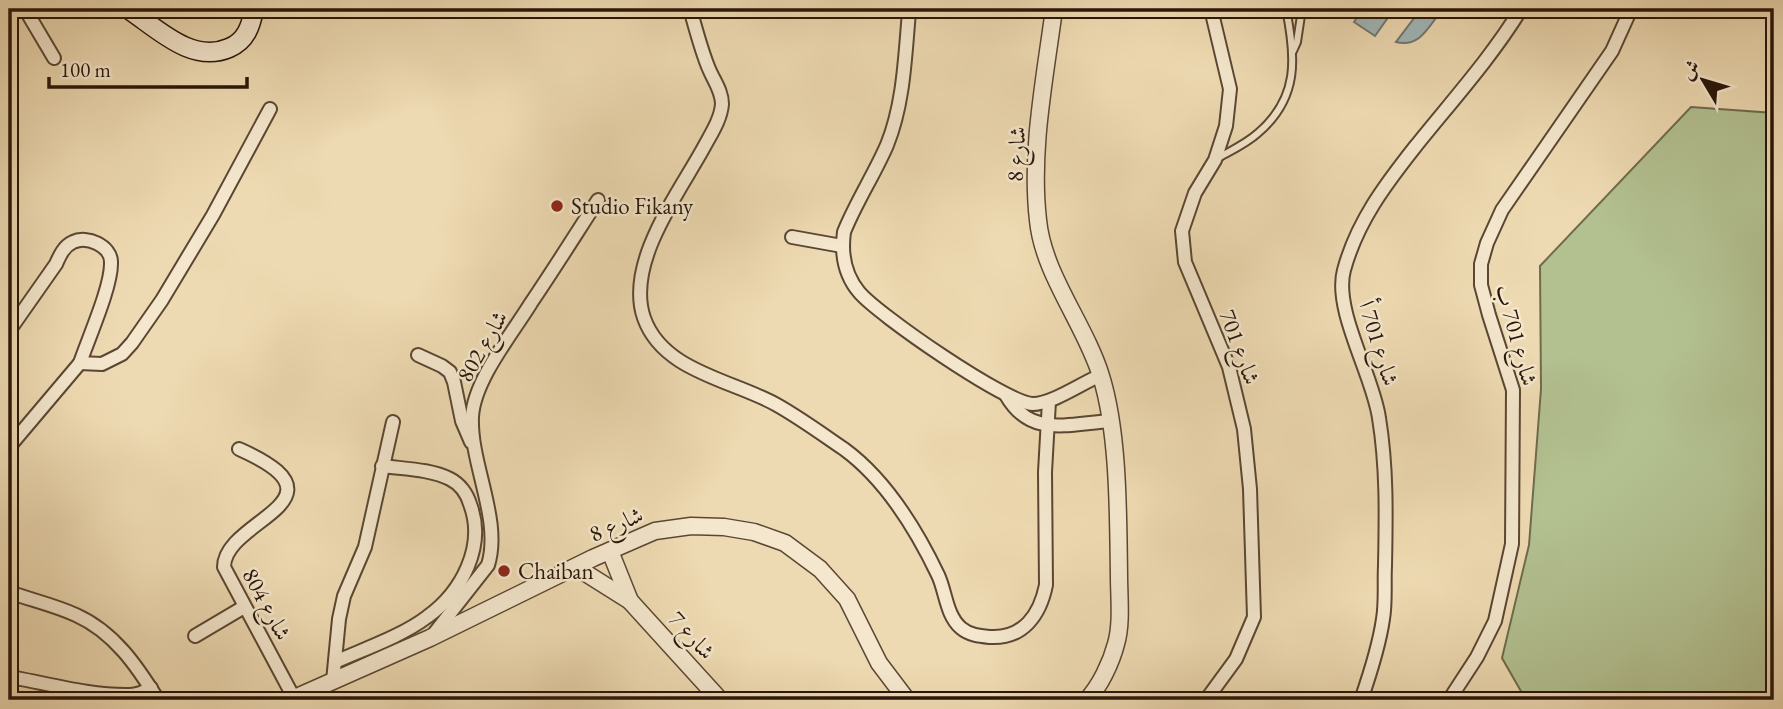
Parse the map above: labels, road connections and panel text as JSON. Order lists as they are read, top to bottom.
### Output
{
  "streets": {
    "street": [
      "شارع 8",
      "شارع 701 ب",
      "شارع 701 أ",
      "شارع 802",
      "شارع 701",
      "شارع 804",
      "شارع 7"
    ]
  },
  "crossings": [
    ["شارع 8", "شارع 802"],
    ["شارع 8", "شارع 804"]
  ],
  "places": ["Studio Fikany", "Chaiban"],
  "scale_bar": "100 m",
  "north": "top left"
}
